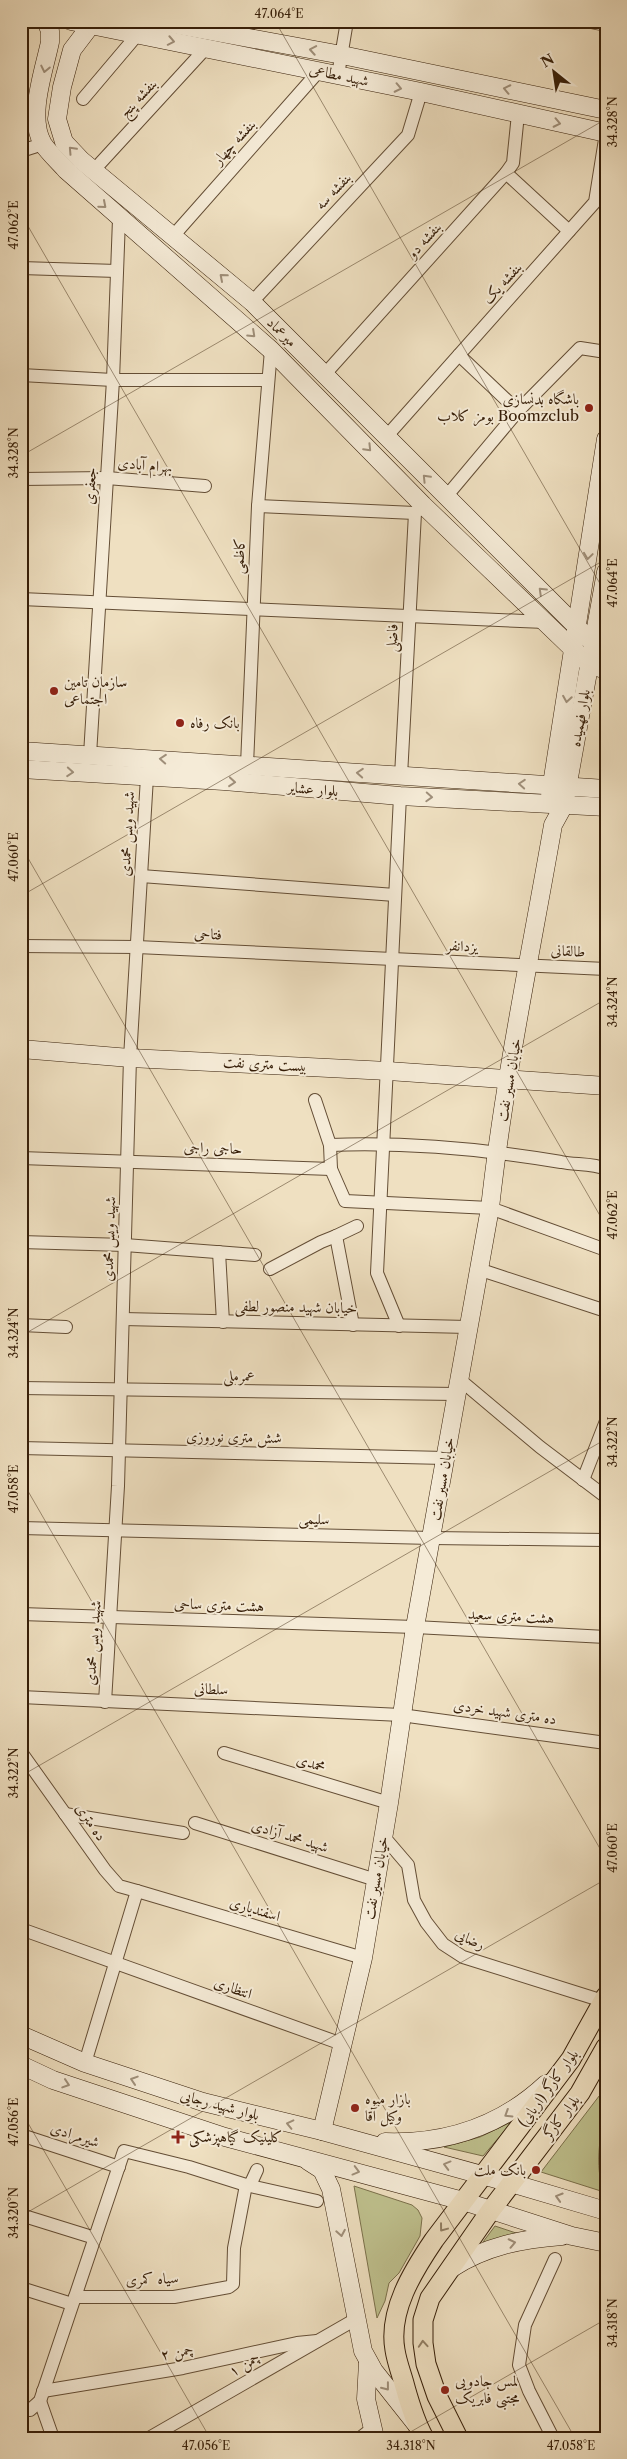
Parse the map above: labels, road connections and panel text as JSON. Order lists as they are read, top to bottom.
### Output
{
  "streets": {
    "main road": ["بلوار کارگر (اربابی)", "بلوار کارگر"],
    "street": [
      "شهید مطاعی",
      "بنفشه پنج",
      "بنفشه چهار",
      "بنفشه سه",
      "بنفشه دو",
      "بنفشه یک",
      "میرعماد",
      "بهرام آبادی",
      "جعفری",
      "کاظمی",
      "فاضلی",
      "بلوار فهمیده",
      "بلوار عشایر",
      "شهید ویس محمدی",
      "فتاحی",
      "یزدانفر",
      "طالقانی",
      "بیست متری نفت",
      "خیابان مسیر نفت",
      "حاجی راجی",
      "خیابان شهید منصور لطفی",
      "عمرملی",
      "شش متری نوروزی",
      "سلیمی",
      "هشت متری ساحی",
      "هشت متری سعید",
      "سلطانی",
      "ده متری شهید خردی",
      "محمدی",
      "ده متری",
      "شهید محمد آزادی",
      "اسفندیاری",
      "رضایی",
      "انتظاری",
      "بلوار شهید رجایی",
      "شیرمرادی",
      "سیاه کمری",
      "چمن ۲",
      "چمن ۱"
    ]
  },
  "crossings": [
    ["شهید مطاعی", "بنفشه پنج"],
    ["شهید مطاعی", "بنفشه چهار"],
    ["شهید مطاعی", "بنفشه سه"],
    ["شهید مطاعی", "بنفشه دو"],
    ["شهید مطاعی", "بنفشه یک"],
    ["شهید مطاعی", "میرعماد"],
    ["بنفشه پنج", "میرعماد"],
    ["بنفشه چهار", "میرعماد"],
    ["بنفشه سه", "میرعماد"],
    ["بنفشه دو", "میرعماد"],
    ["بنفشه یک", "میرعماد"],
    ["میرعماد", "جعفری"],
    ["میرعماد", "کاظمی"],
    ["میرعماد", "فاضلی"],
    ["میرعماد", "بلوار فهمیده"],
    ["بهرام آبادی", "جعفری"],
    ["جعفری", "بلوار عشایر"],
    ["کاظمی", "بلوار عشایر"],
    ["فاضلی", "بلوار عشایر"],
    ["بلوار فهمیده", "بلوار عشایر"],
    ["بلوار عشایر", "شهید ویس محمدی"],
    ["بلوار عشایر", "خیابان مسیر نفت"],
    ["شهید ویس محمدی", "فتاحی"],
    ["شهید ویس محمدی", "بیست متری نفت"],
    ["شهید ویس محمدی", "حاجی راجی"],
    ["شهید ویس محمدی", "خیابان شهید منصور لطفی"],
    ["شهید ویس محمدی", "عمرملی"],
    ["شهید ویس محمدی", "شش متری نوروزی"],
    ["شهید ویس محمدی", "سلیمی"],
    ["شهید ویس محمدی", "هشت متری ساحی"],
    ["شهید ویس محمدی", "سلطانی"],
    ["فتاحی", "یزدانفر"],
    ["یزدانفر", "طالقانی"],
    ["یزدانفر", "خیابان مسیر نفت"],
    ["طالقانی", "خیابان مسیر نفت"],
    ["بیست متری نفت", "خیابان مسیر نفت"],
    ["خیابان مسیر نفت", "خیابان شهید منصور لطفی"],
    ["خیابان مسیر نفت", "عمرملی"],
    ["خیابان مسیر نفت", "شش متری نوروزی"],
    ["خیابان مسیر نفت", "سلیمی"],
    ["خیابان مسیر نفت", "هشت متری ساحی"],
    ["خیابان مسیر نفت", "هشت متری سعید"],
    ["خیابان مسیر نفت", "سلطانی"],
    ["خیابان مسیر نفت", "ده متری شهید خردی"],
    ["خیابان مسیر نفت", "محمدی"],
    ["خیابان مسیر نفت", "شهید محمد آزادی"],
    ["خیابان مسیر نفت", "اسفندیاری"],
    ["خیابان مسیر نفت", "رضایی"],
    ["خیابان مسیر نفت", "انتظاری"],
    ["خیابان مسیر نفت", "بلوار شهید رجایی"],
    ["هشت متری ساحی", "هشت متری سعید"],
    ["سلطانی", "ده متری شهید خردی"],
    ["ده متری", "اسفندیاری"],
    ["رضایی", "بلوار کارگر (اربابی)"],
    ["بلوار کارگر (اربابی)", "بلوار شهید رجایی"],
    ["بلوار شهید رجایی", "بلوار کارگر"],
    ["چمن ۲", "چمن ۱"]
  ],
  "one_way": ["بلوار کارگر (اربابی)", "بلوار کارگر"],
  "places": {
    "other": [
      "باشگاه بدنسازی بومز کلاب Boomzclub",
      "سازمان تامین اجتماعی",
      "بانک رفاه",
      "بازار میوه وکیل آقا",
      "بانک ملت",
      "لمس جادویی مجتبی فابریک"
    ],
    "health": ["کلینیک گیاهپزشکی"]
  },
  "north": "top left",
  "coordinates": [
    "47.064°E",
    "34.328°N",
    "47.062°E",
    "47.060°E",
    "34.324°N",
    "34.322°N",
    "47.058°E",
    "47.056°E",
    "34.320°N",
    "34.318°N"
  ]
}
